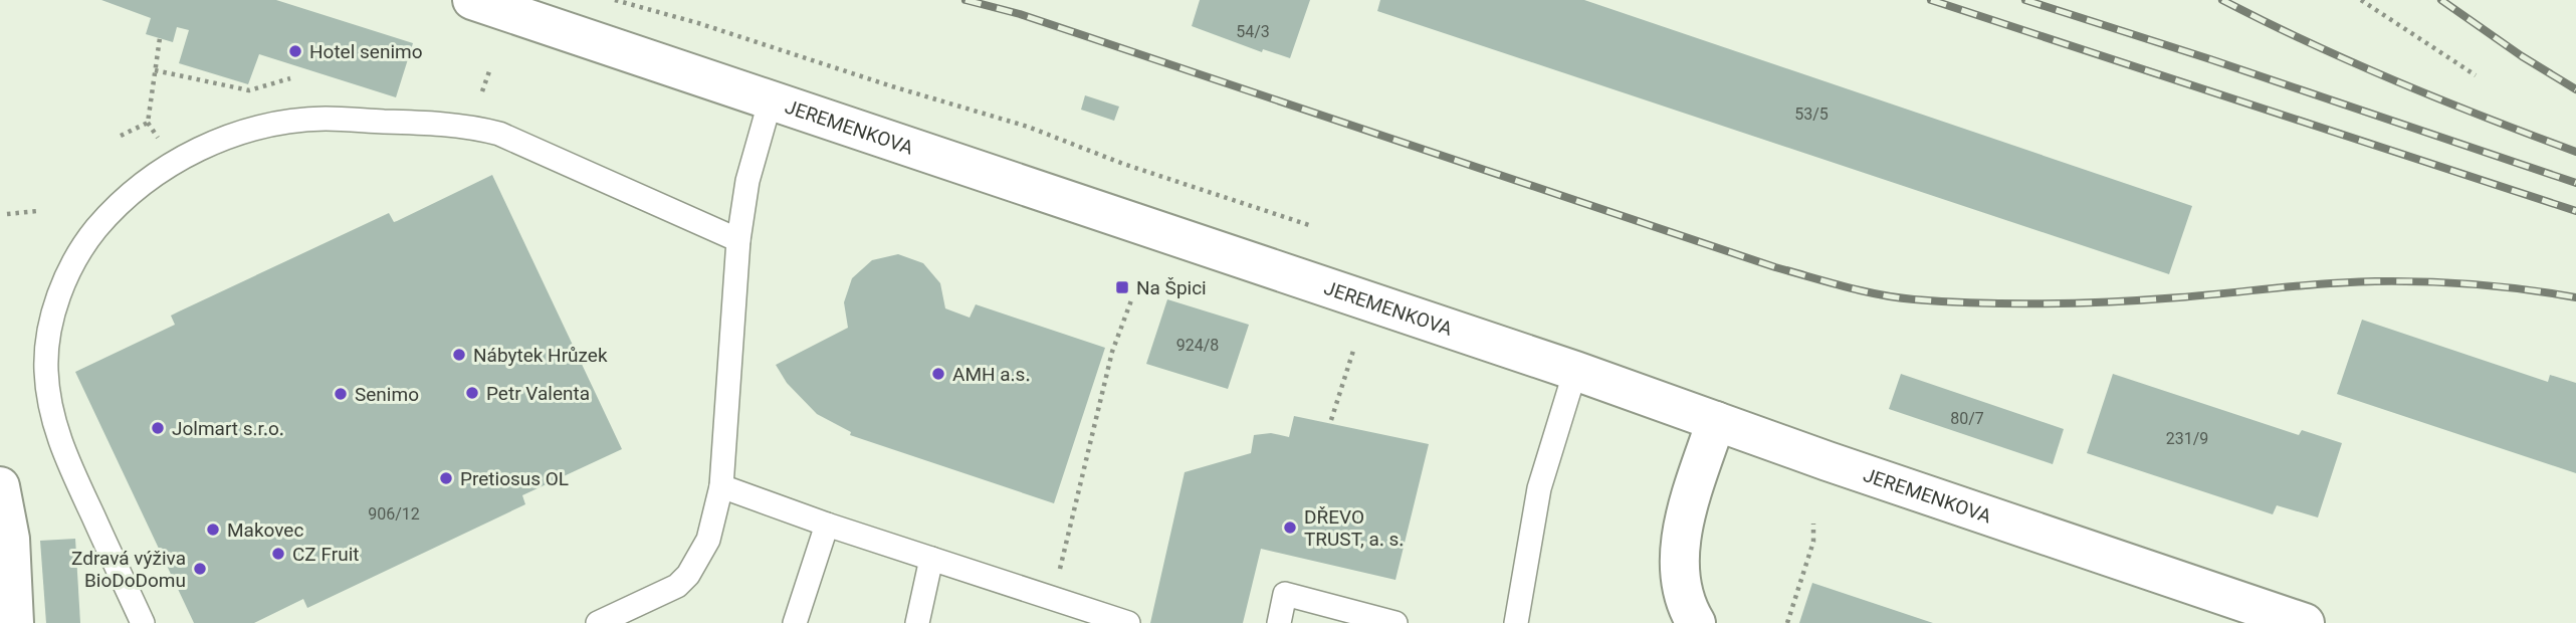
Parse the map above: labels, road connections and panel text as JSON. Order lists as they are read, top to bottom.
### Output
{
  "streets": {
    "street": ["JEREMENKOVA"]
  },
  "places": {
    "other": [
      "Hotel senimo",
      "Nábytek Hrůzek",
      "AMH a.s.",
      "Petr Valenta",
      "Senimo",
      "Jolmart s.r.o.",
      "Pretiosus OL",
      "DŘEVO TRUST, a. s.",
      "Makovec",
      "CZ Fruit",
      "Zdravá výživa BioDoDomu"
    ],
    "transit": ["Na Špici"]
  },
  "house_numbers": [
    "54/3",
    "53/5",
    "924/8",
    "80/7",
    "231/9",
    "906/12"
  ]
}
